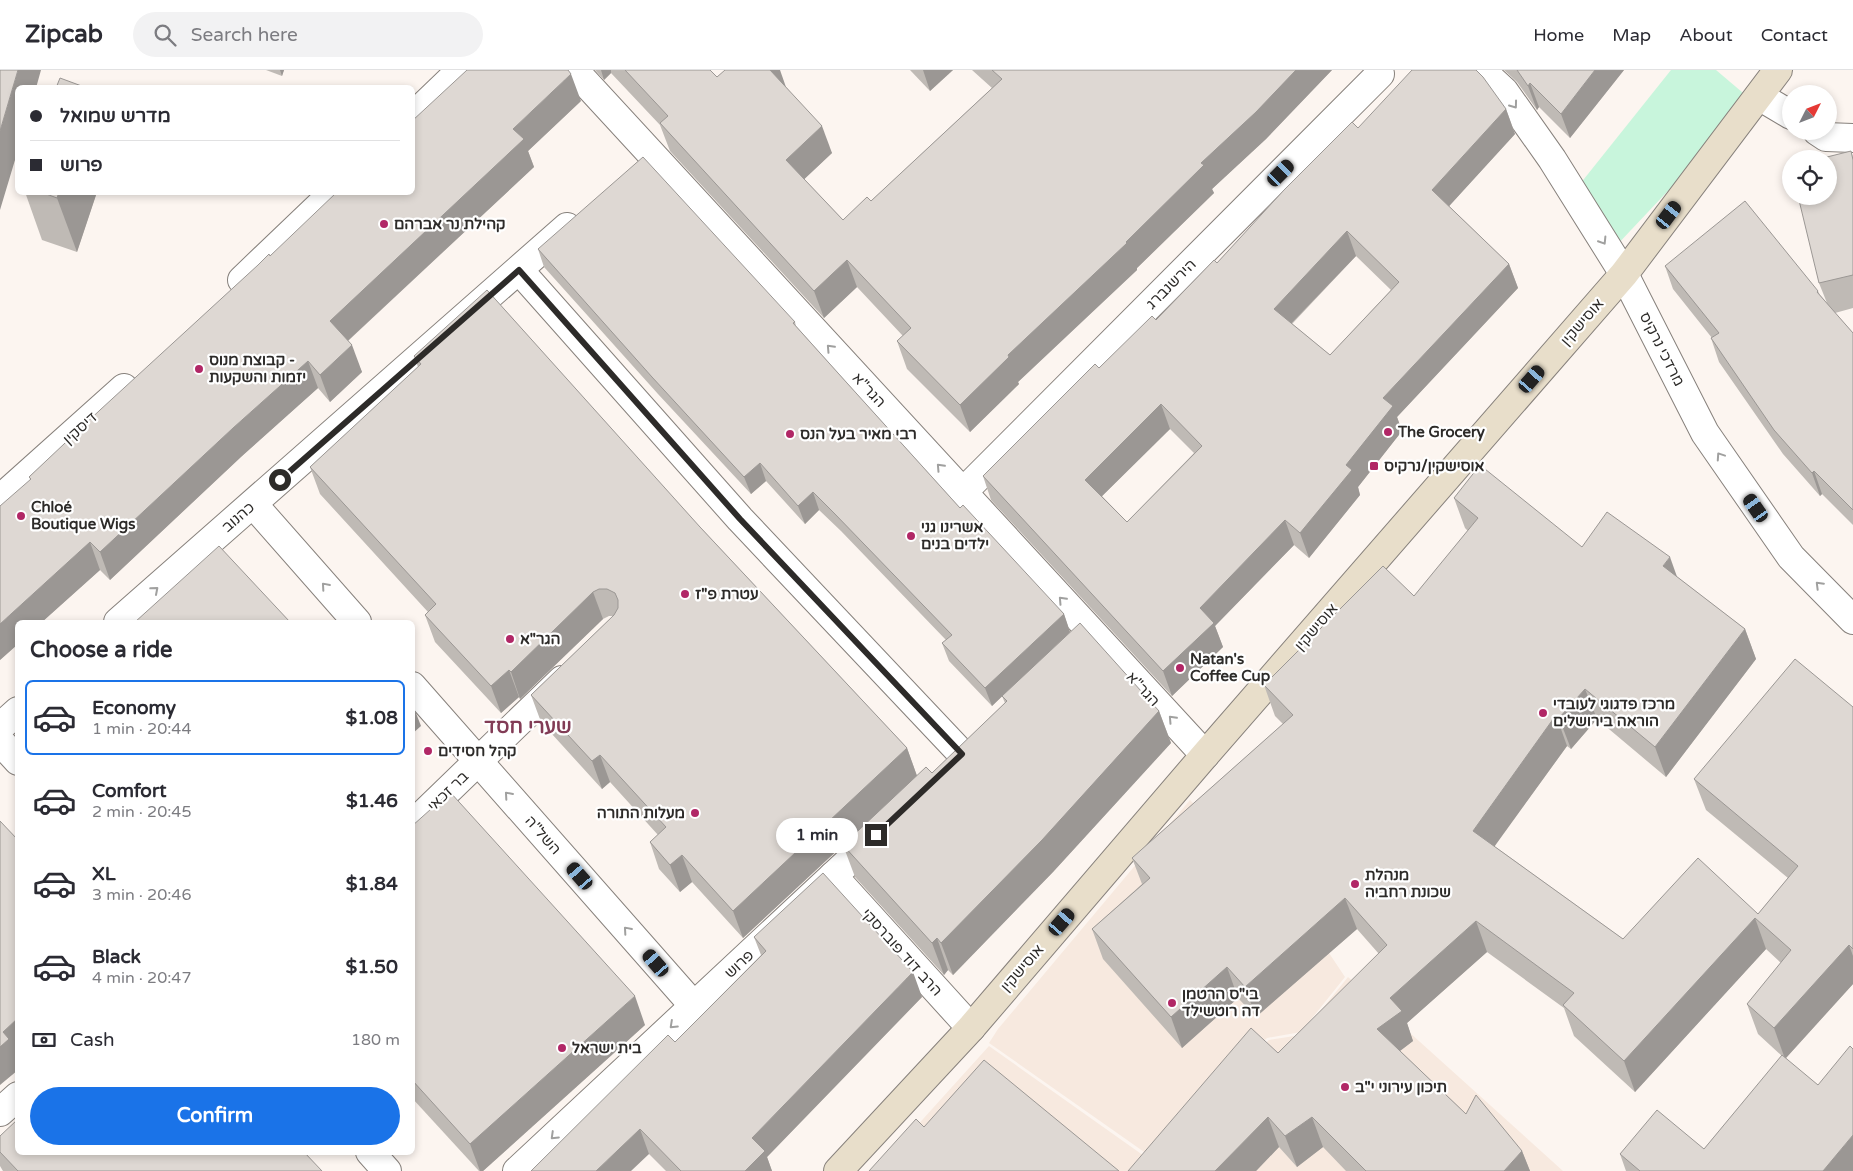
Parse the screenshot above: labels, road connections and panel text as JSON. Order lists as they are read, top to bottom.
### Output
{
  "streets": {
    "street": [
      "הירשנברג",
      "אוסישקין",
      "מרדכי נרקיס",
      "הגר\"א",
      "דיסקין",
      "כהנוב",
      "בר זכאי",
      "השל\"ה",
      "הרב דוד פוברסקי",
      "פרוש"
    ]
  },
  "crossings": [
    ["הירשנברג", "הגר\"א"],
    ["אוסישקין", "מרדכי נרקיס"],
    ["אוסישקין", "הגר\"א"],
    ["אוסישקין", "הרב דוד פוברסקי"],
    ["בר זכאי", "השל\"ה"],
    ["השל\"ה", "פרוש"],
    ["הרב דוד פוברסקי", "פרוש"]
  ],
  "one_way": ["השל\"ה", "פרוש"],
  "districts": ["שערי חסד"],
  "places": {
    "other": [
      "קהילת נר אברהם",
      "קבוצת מנוס - יזמות והשקעות",
      "The Grocery",
      "רבי מאיר בעל הנס",
      "Chloé Boutique Wigs",
      "אשרינו גני ילדים בנים",
      "עטרת פ\"ז",
      "הגר\"א",
      "Natan's Coffee Cup",
      "מרכז פדגוגי לעובדי הוראה בירושלים",
      "קהל חסידים",
      "מעלות התורה",
      "מנהלת שכונת רחביה",
      "בי\"ס הרטמן דה רוטשילד",
      "בית ישראל",
      "תיכון עירוני י\"ב"
    ],
    "transit": ["אוסישקין/נרקיס"]
  },
  "north": "top right",
  "page": {
    "header": "Zipcab",
    "search": "Search here",
    "nav": [
      "Home",
      "Map",
      "About",
      "Contact"
    ],
    "banner": ["מדרש שמואל", "פרוש"],
    "heading": "Choose a ride",
    "list": [
      {
        "name": "Economy",
        "note": "1 min · 20:44",
        "value": "$1.08"
      },
      {
        "name": "Comfort",
        "note": "2 min · 20:45",
        "value": "$1.46"
      },
      {
        "name": "XL",
        "note": "3 min · 20:46",
        "value": "$1.84"
      },
      {
        "name": "Black",
        "note": "4 min · 20:47",
        "value": "$1.50"
      }
    ],
    "bubble": "1 min",
    "pay": ["Cash", "180 m"],
    "buttons": "Confirm"
  }
}
